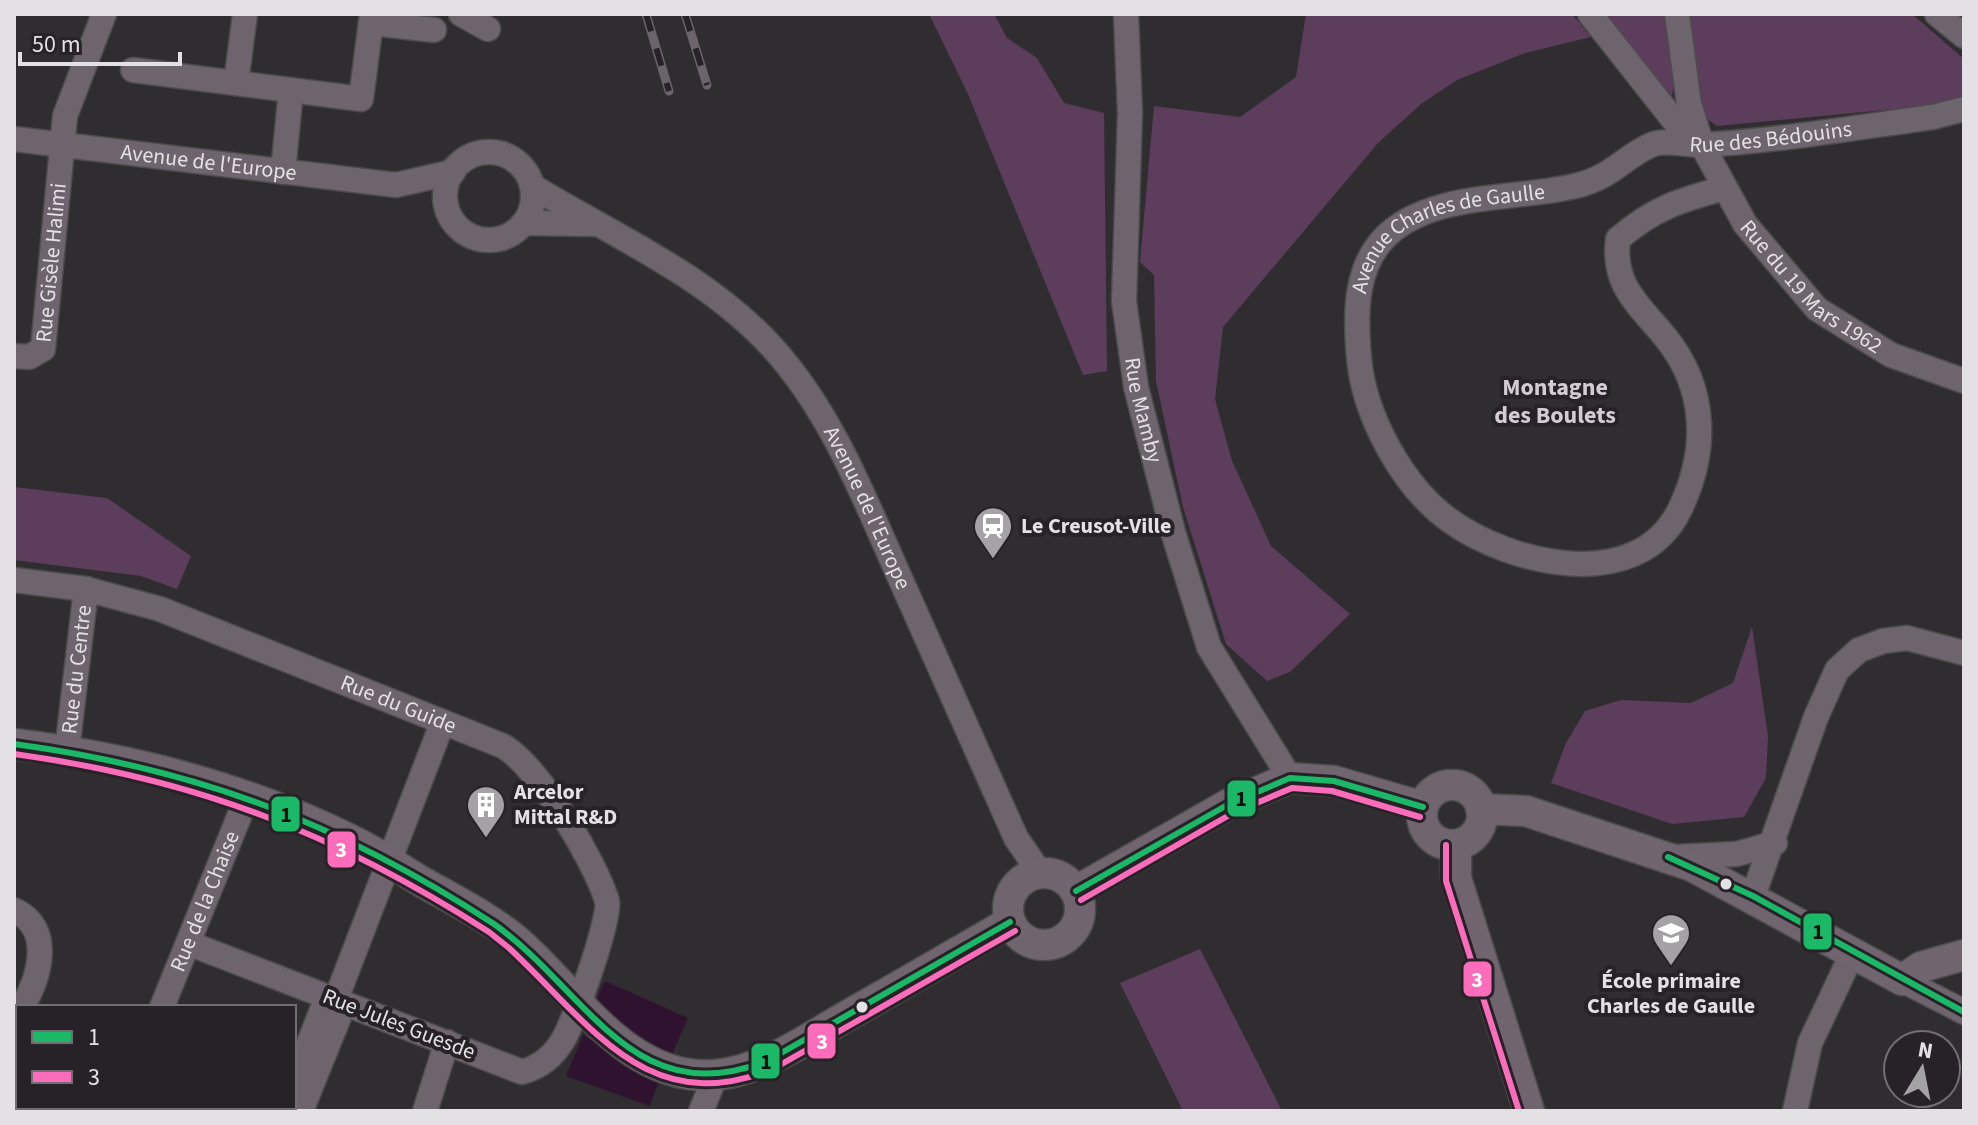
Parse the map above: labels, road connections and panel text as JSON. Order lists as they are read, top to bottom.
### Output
{
  "streets": {
    "street": [
      "Rue des Bédouins",
      "Avenue de l'Europe",
      "Avenue Charles de Gaulle",
      "Rue Gisèle Halimi",
      "Rue du 19 Mars 1962",
      "Rue Mamby",
      "Rue du Centre",
      "Rue du Guide",
      "Rue de la Chaise",
      "Rue Jules Guesde"
    ]
  },
  "crossings": [
    ["Rue des Bédouins", "Avenue Charles de Gaulle"],
    ["Rue des Bédouins", "Rue du 19 Mars 1962"],
    ["Avenue de l'Europe", "Rue Gisèle Halimi"],
    ["Avenue Charles de Gaulle", "Rue du 19 Mars 1962"],
    ["Rue du Centre", "Rue du Guide"],
    ["Rue du Guide", "Rue Jules Guesde"],
    ["Rue de la Chaise", "Rue Jules Guesde"]
  ],
  "districts": ["Montagne des Boulets"],
  "places": {
    "station": ["Le Creusot-Ville"],
    "building": ["Arcelor Mittal R&D"],
    "school or university": ["École primaire Charles de Gaulle"]
  },
  "lines": ["transit line 1", "transit line 3"],
  "legend": ["1", "3"],
  "scale_bar": "50 m",
  "north": "top"
}
